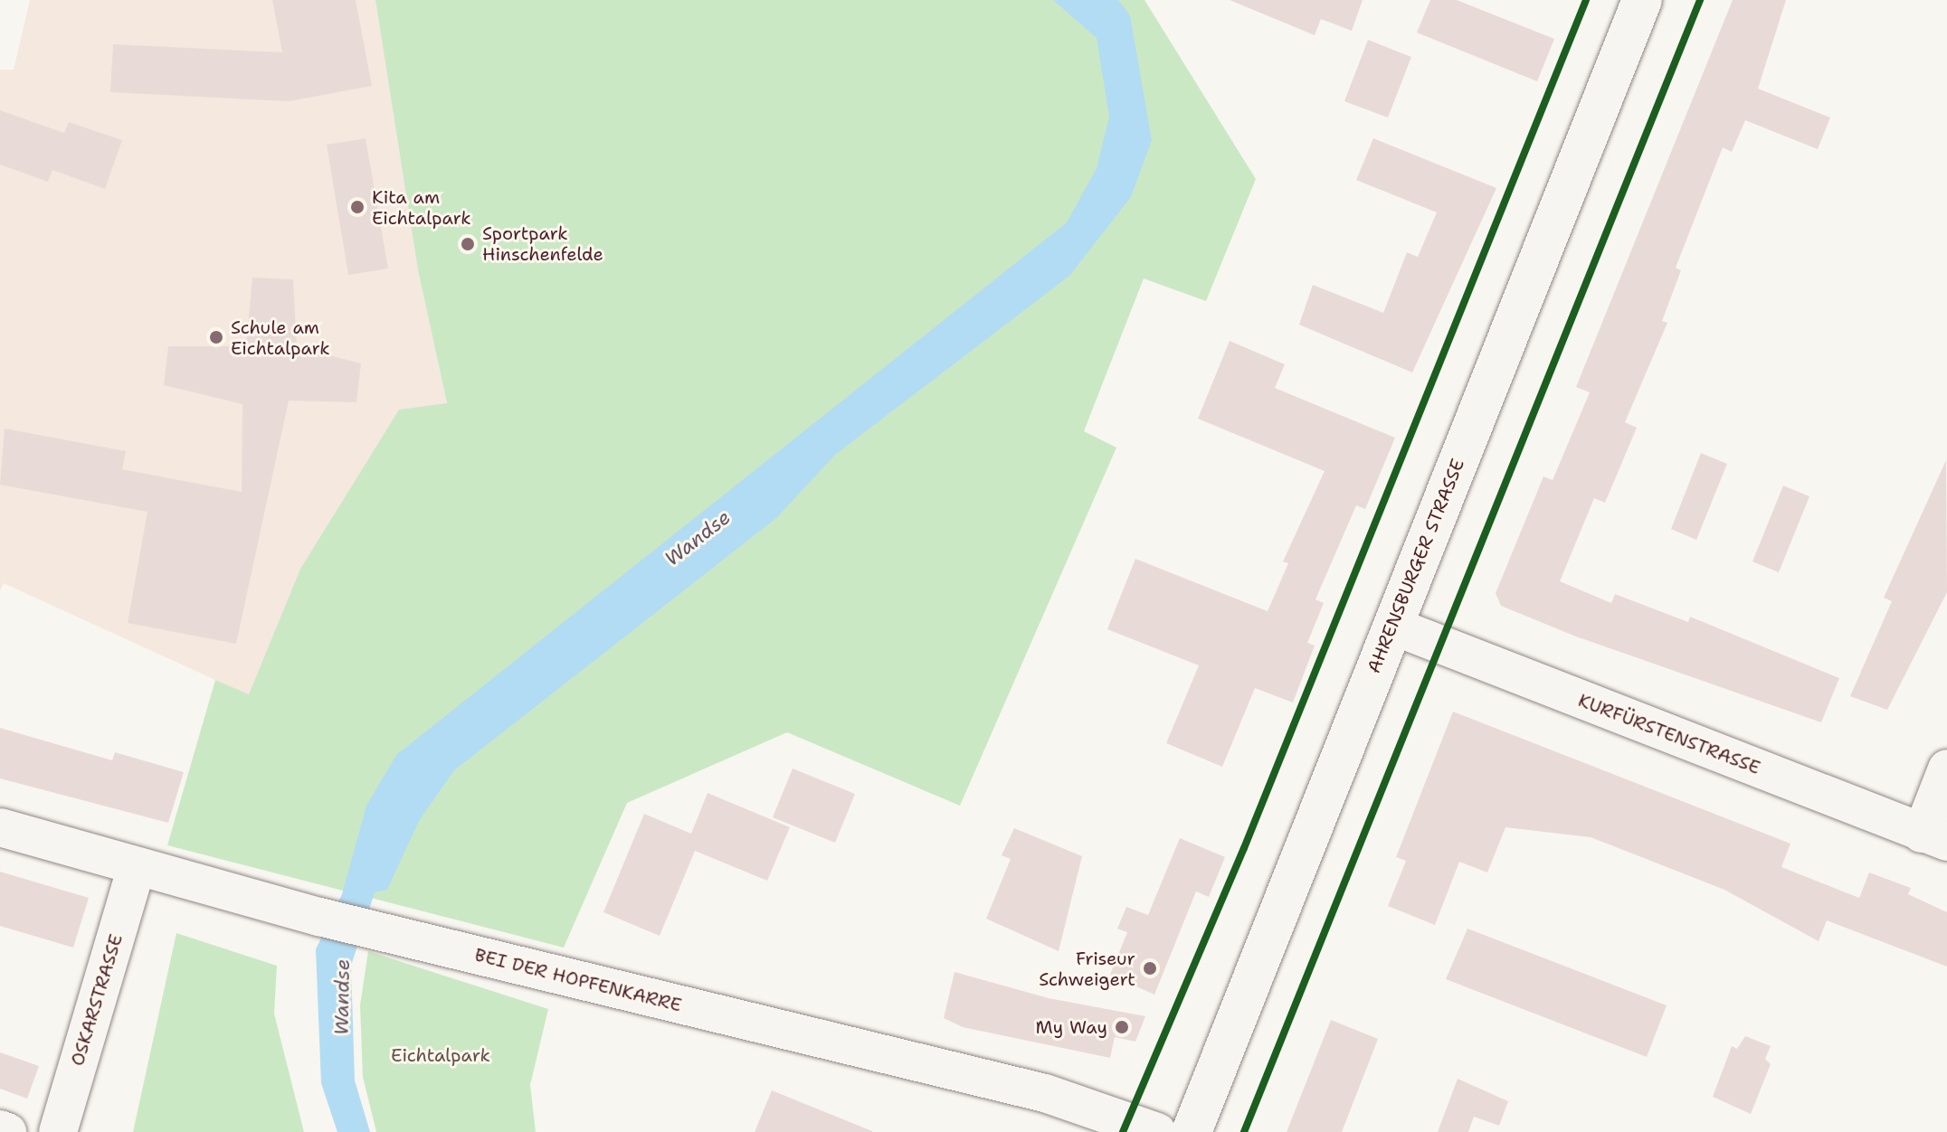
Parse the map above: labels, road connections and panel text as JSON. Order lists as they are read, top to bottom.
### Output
{
  "streets": {
    "main road": ["AHRENSBURGER STRASSE"],
    "street": ["KURFÜRSTENSTRASSE", "BEI DER HOPFENKARRE", "OSKARSTRASSE"]
  },
  "crossings": [
    ["AHRENSBURGER STRASSE", "KURFÜRSTENSTRASSE"],
    ["BEI DER HOPFENKARRE", "OSKARSTRASSE"]
  ],
  "water": ["Wandse"],
  "parks": ["Eichtalpark"],
  "places": [
    "Kita am Eichtalpark",
    "Sportpark Hinschenfelde",
    "Schule am Eichtalpark",
    "Friseur Schweigert",
    "My Way"
  ]
}
